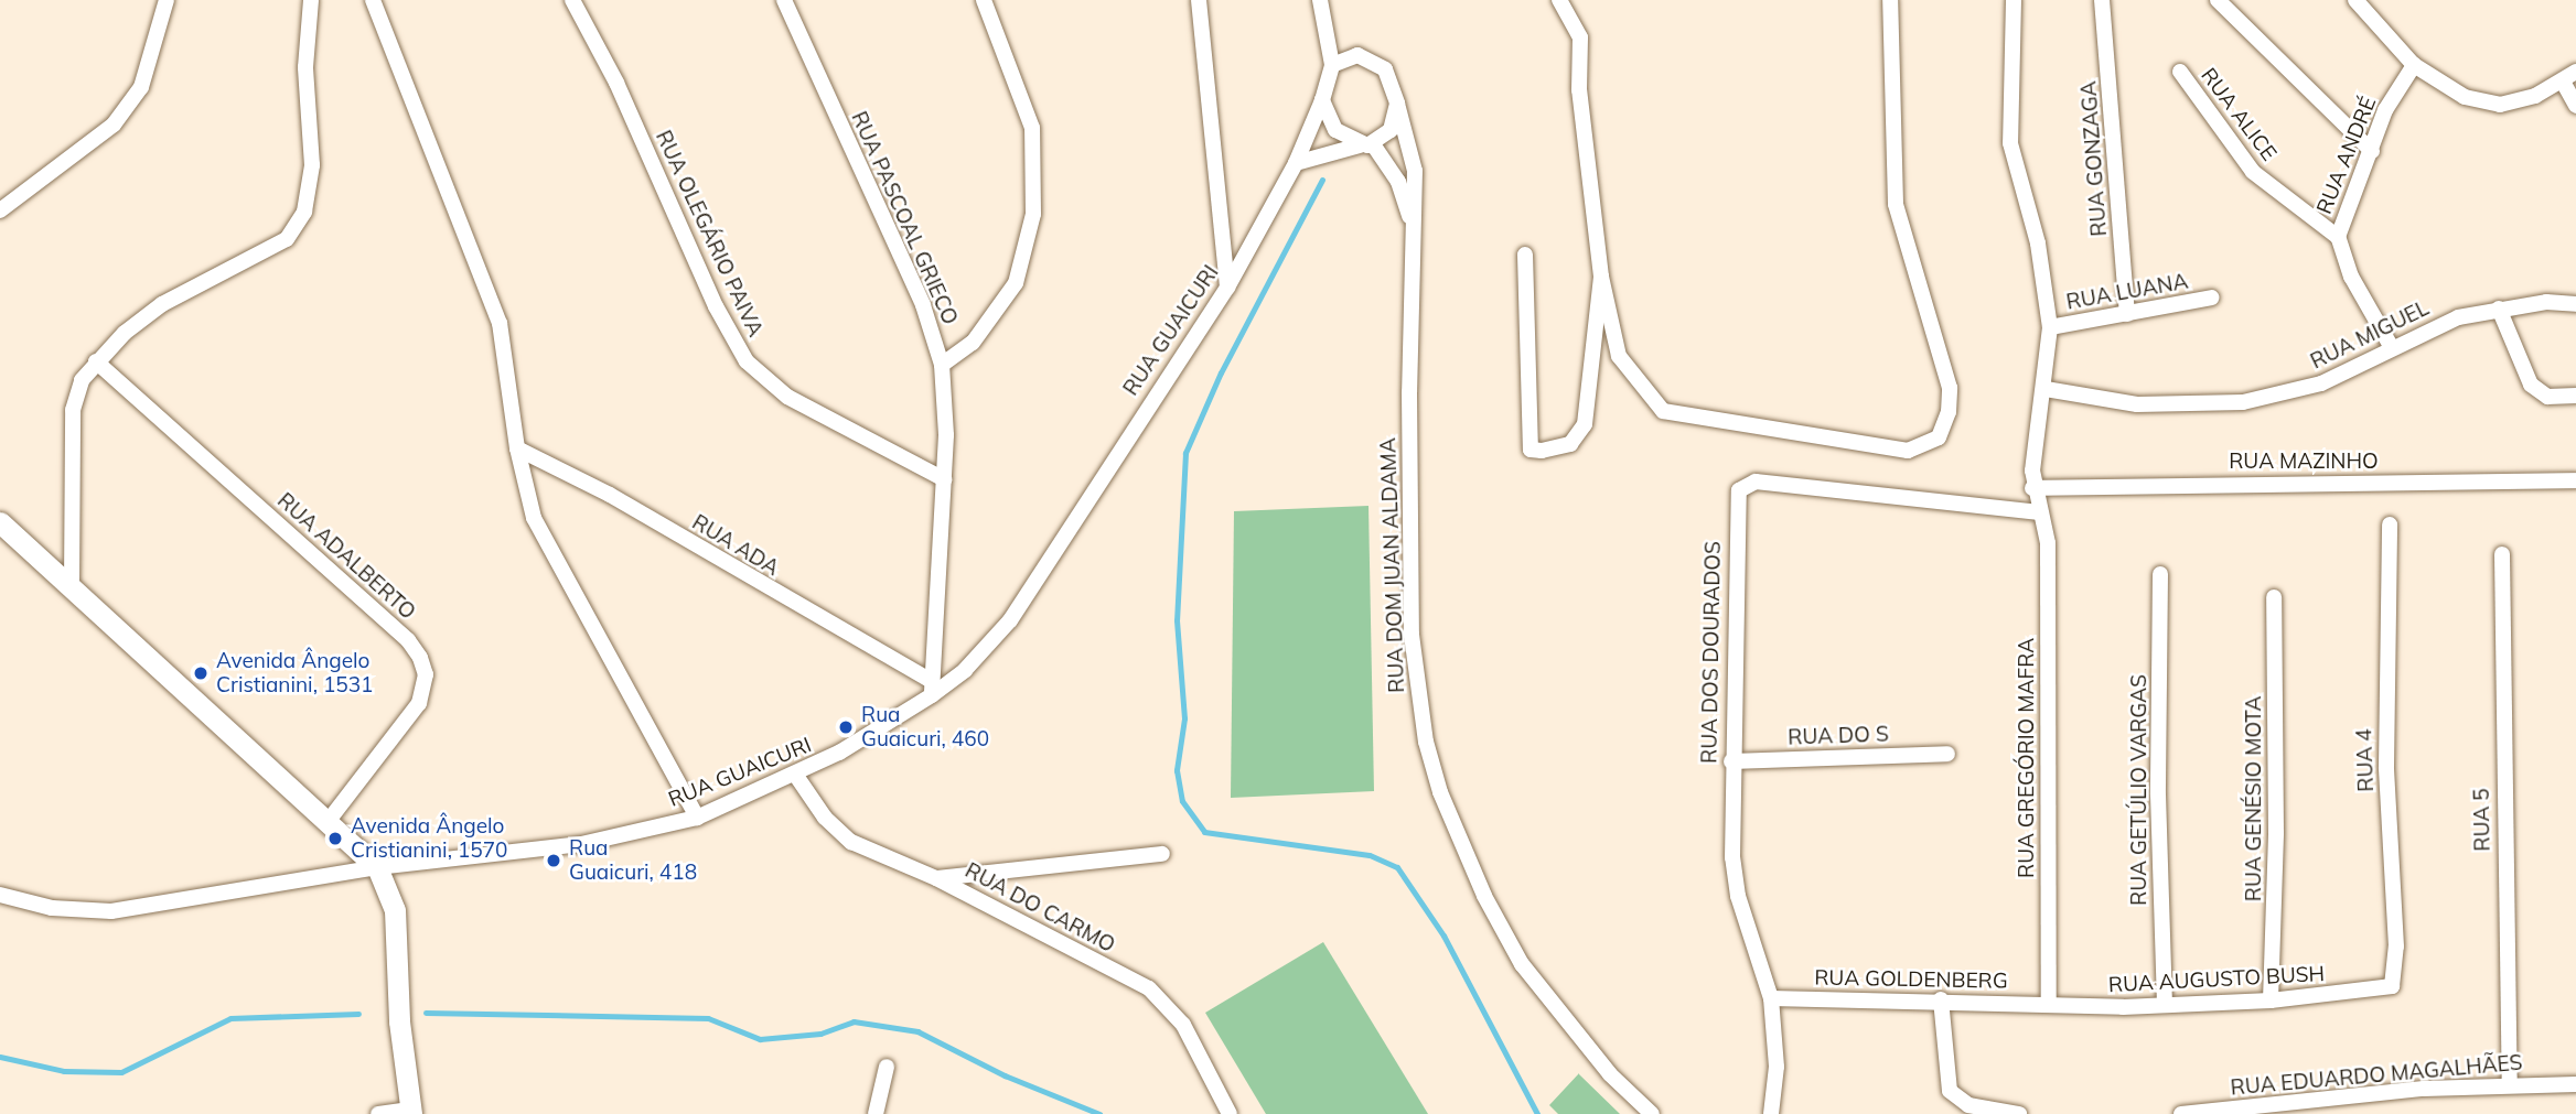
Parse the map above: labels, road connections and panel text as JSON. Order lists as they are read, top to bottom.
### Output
{
  "streets": {
    "street": [
      "RUA ALICE",
      "RUA ANDRÉ",
      "RUA GONZAGA",
      "RUA PASCOAL GRIECO",
      "RUA OLEGÁRIO PAIVA",
      "RUA LUANA",
      "RUA GUAICURI",
      "RUA MIGUEL",
      "RUA MAZINHO",
      "RUA ADA",
      "RUA ADALBERTO",
      "RUA DOM JUAN ALDAMA",
      "RUA DOS DOURADOS",
      "RUA DO S",
      "RUA GREGÓRIO MAFRA",
      "RUA 4",
      "RUA GETÚLIO VARGAS",
      "RUA GENÉSIO MOTA",
      "RUA 5",
      "RUA DO CARMO",
      "RUA GOLDENBERG",
      "RUA AUGUSTO BUSH",
      "RUA EDUARDO MAGALHÃES"
    ]
  },
  "crossings": [
    ["RUA ALICE", "RUA ANDRÉ"],
    ["RUA ANDRÉ", "RUA MIGUEL"],
    ["RUA GONZAGA", "RUA LUANA"],
    ["RUA PASCOAL GRIECO", "RUA OLEGÁRIO PAIVA"],
    ["RUA PASCOAL GRIECO", "RUA GUAICURI"],
    ["RUA PASCOAL GRIECO", "RUA ADA"],
    ["RUA GUAICURI", "RUA ADA"],
    ["RUA GUAICURI", "RUA DOM JUAN ALDAMA"],
    ["RUA GUAICURI", "RUA DO CARMO"],
    ["RUA MAZINHO", "RUA GREGÓRIO MAFRA"],
    ["RUA DOS DOURADOS", "RUA DO S"],
    ["RUA DOS DOURADOS", "RUA GREGÓRIO MAFRA"],
    ["RUA DOS DOURADOS", "RUA GOLDENBERG"],
    ["RUA GREGÓRIO MAFRA", "RUA GOLDENBERG"],
    ["RUA GREGÓRIO MAFRA", "RUA AUGUSTO BUSH"],
    ["RUA 4", "RUA AUGUSTO BUSH"],
    ["RUA GETÚLIO VARGAS", "RUA AUGUSTO BUSH"],
    ["RUA GENÉSIO MOTA", "RUA AUGUSTO BUSH"],
    ["RUA 5", "RUA EDUARDO MAGALHÃES"],
    ["RUA GOLDENBERG", "RUA AUGUSTO BUSH"]
  ],
  "places": [
    "Avenida Ângelo Cristianini, 1531",
    "Rua Guaicuri, 460",
    "Avenida Ângelo Cristianini, 1570",
    "Rua Guaicuri, 418"
  ]
}
